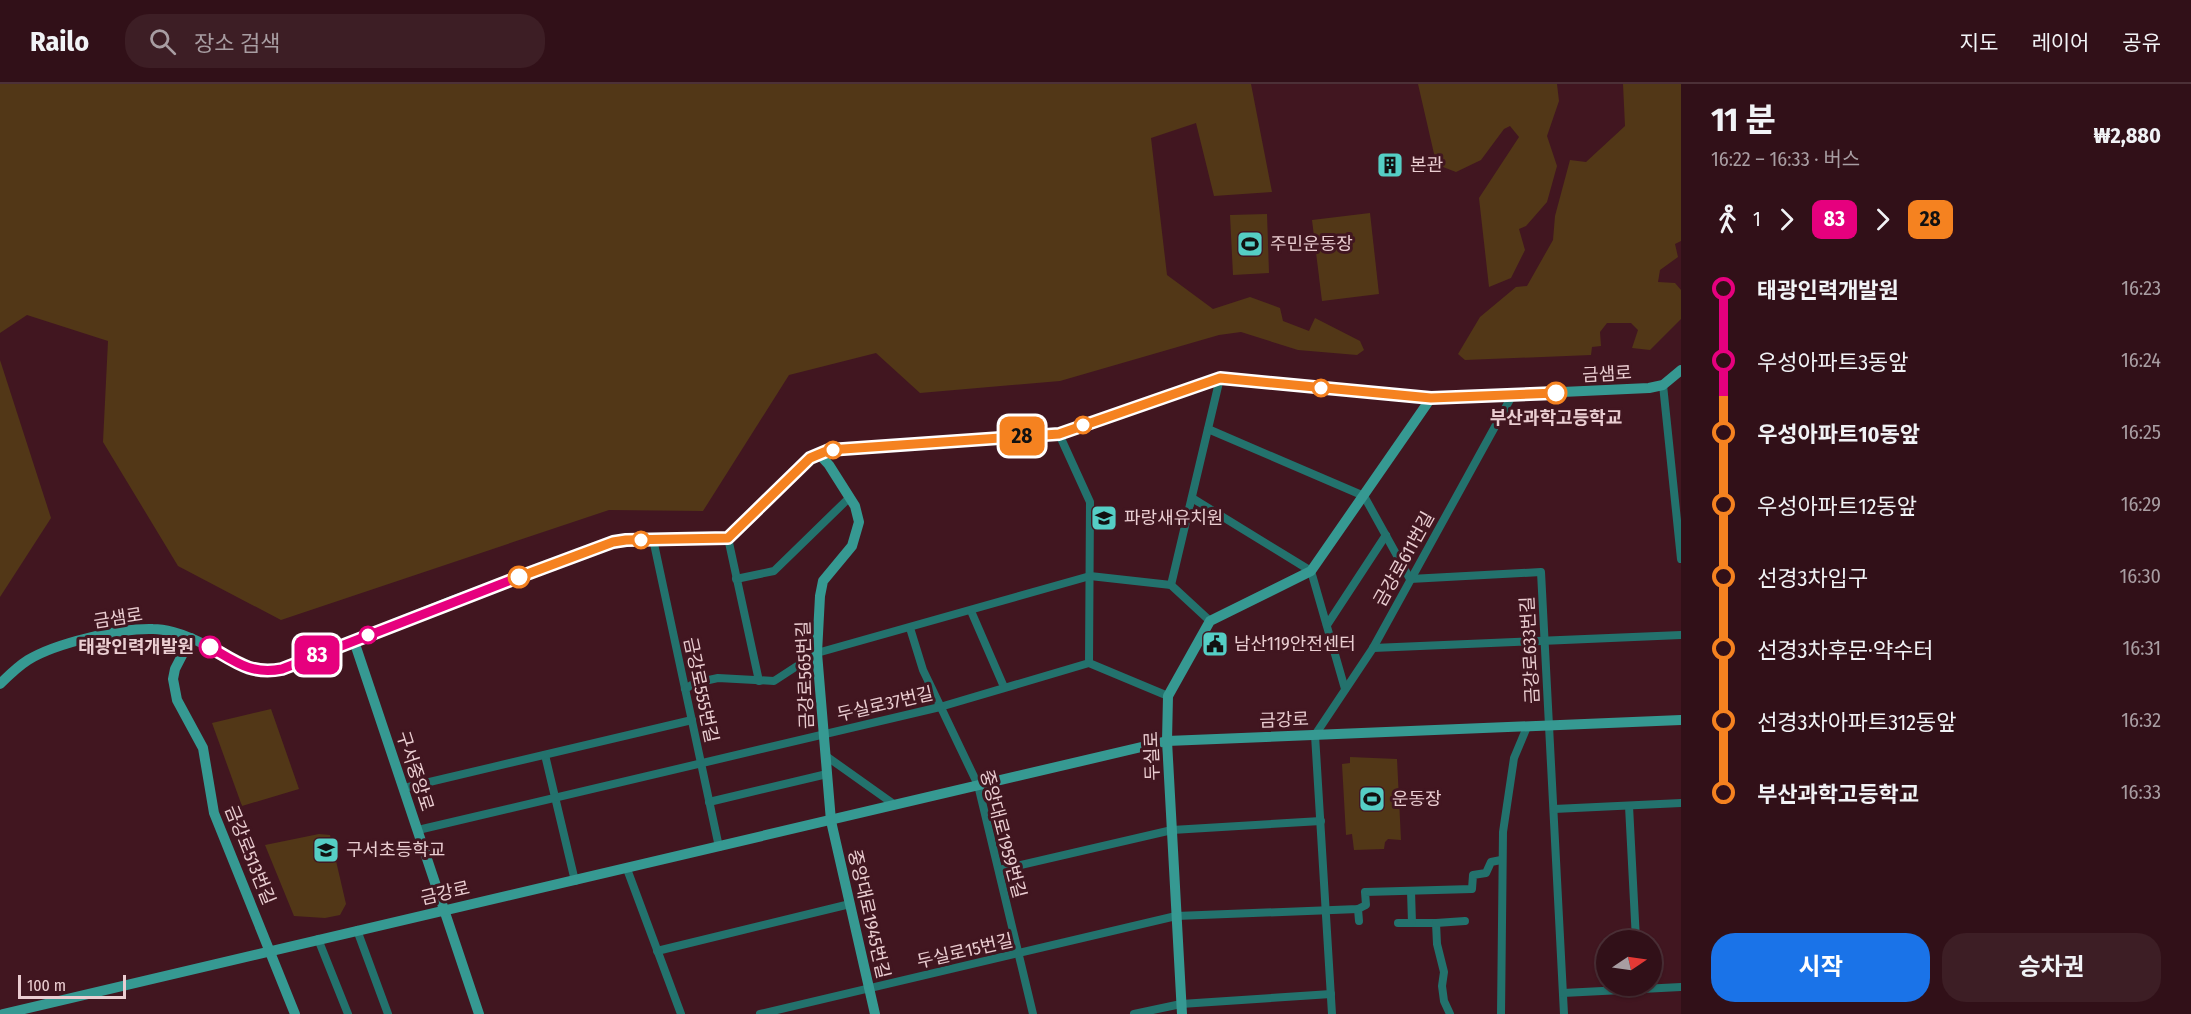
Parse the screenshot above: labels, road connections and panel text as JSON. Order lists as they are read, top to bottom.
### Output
{
  "streets": {
    "street": [
      "금샘로",
      "금강로611번길",
      "금강로633번길",
      "금강로565번길",
      "금강로555번길",
      "두실로37번길",
      "금강로",
      "두실로",
      "구서중앙로",
      "중앙대로1959번길",
      "금강로513번길",
      "중앙대로1945번길",
      "두실로15번길"
    ]
  },
  "crossings": [
    ["금샘로", "금강로611번길"],
    ["금샘로", "금강로565번길"],
    ["금샘로", "금강로555번길"],
    ["금샘로", "구서중앙로"],
    ["금샘로", "금강로513번길"],
    ["금강로611번길", "금강로633번길"],
    ["금강로611번길", "금강로"],
    ["금강로633번길", "금강로"],
    ["금강로565번길", "두실로37번길"],
    ["금강로565번길", "금강로"],
    ["금강로565번길", "중앙대로1945번길"],
    ["금강로555번길", "두실로37번길"],
    ["금강로555번길", "금강로"],
    ["두실로37번길", "구서중앙로"],
    ["두실로37번길", "중앙대로1959번길"],
    ["금강로", "두실로"],
    ["금강로", "구서중앙로"],
    ["금강로", "중앙대로1959번길"],
    ["금강로", "금강로513번길"],
    ["금강로", "중앙대로1945번길"],
    ["두실로", "두실로15번길"],
    ["중앙대로1959번길", "두실로15번길"],
    ["중앙대로1945번길", "두실로15번길"]
  ],
  "places": {
    "building": ["본관"],
    "sports": ["주민운동장", "운동장"],
    "other": ["부산과학고등학교", "태광인력개발원"],
    "school or university": ["파랑새유치원", "구서초등학교"],
    "public building": ["남산119안전센터"]
  },
  "lines": ["bus line 28", "bus line 83"],
  "scale_bar": "100 m",
  "north": "right",
  "page": {
    "header": "Railo",
    "search": "장소 검색",
    "nav": ["지도", "레이어", "공유"],
    "on_map": ["83", "28"],
    "heading": ["11 분", "16:22 – 16:33 · 버스", "₩2,880"],
    "legs": ["1", "83", "28"],
    "list": [
      {
        "name": "태광인력개발원",
        "value": "16:23"
      },
      {
        "name": "우성아파트3동앞",
        "value": "16:24"
      },
      {
        "name": "우성아파트10동앞",
        "value": "16:25"
      },
      {
        "name": "우성아파트12동앞",
        "value": "16:29"
      },
      {
        "name": "선경3차입구",
        "value": "16:30"
      },
      {
        "name": "선경3차후문·약수터",
        "value": "16:31"
      },
      {
        "name": "선경3차아파트312동앞",
        "value": "16:32"
      },
      {
        "name": "부산과학고등학교",
        "value": "16:33"
      }
    ],
    "buttons": ["시작", "승차권"],
    "scale": "100 m"
  }
}
